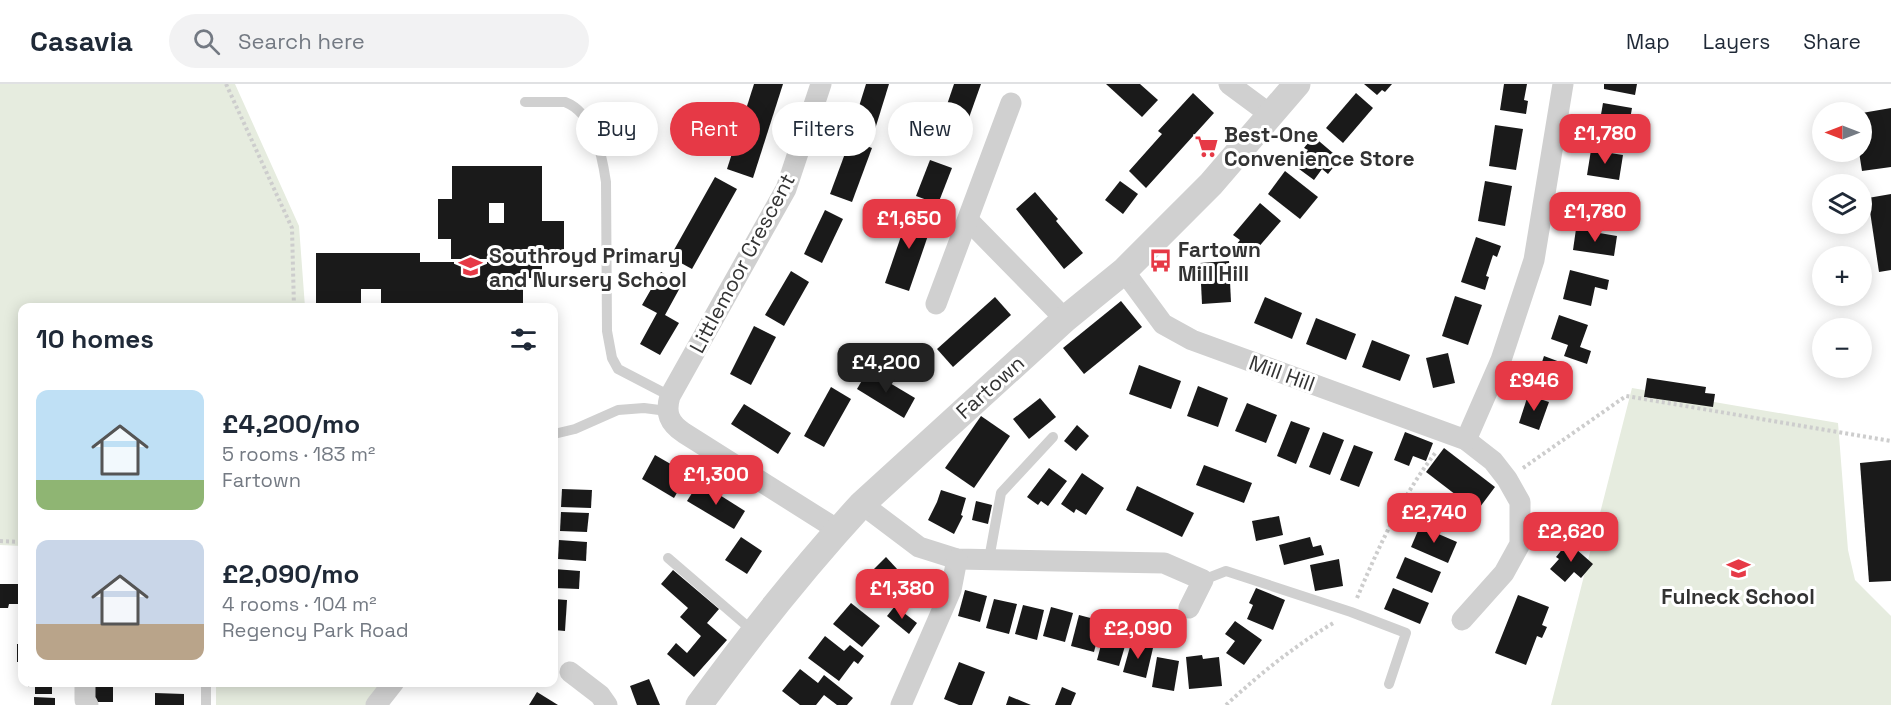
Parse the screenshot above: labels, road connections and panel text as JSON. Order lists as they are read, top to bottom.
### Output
{
  "streets": {
    "street": ["Littlemoor Crescent", "Mill Hill", "Fartown"]
  },
  "crossings": [
    ["Mill Hill", "Fartown"]
  ],
  "places": {
    "supermarket": ["Best-One Convenience Store"],
    "bus stop": ["Fartown Mill Hill"],
    "school or university": ["Southroyd Primary and Nursery School", "Fulneck School"]
  },
  "north": "left",
  "page": {
    "header": "Casavia",
    "search": "Search here",
    "nav": ["Map", "Layers", "Share"],
    "map_buttons": ["+", "−"],
    "chip": [
      "Buy",
      "Rent",
      "Filters",
      "New"
    ],
    "price": [
      "£1,780",
      "£1,780",
      "£1,650",
      "£4,200",
      "£946",
      "£1,300",
      "£2,740",
      "£2,620",
      "£1,380",
      "£2,090"
    ],
    "heading": "10 homes",
    "list": [
      {
        "name": "£4,200/mo",
        "note": "5 rooms · 183 m² · Fartown"
      },
      {
        "name": "£2,090/mo",
        "note": "4 rooms · 104 m² · Regency Park Road"
      }
    ]
  }
}
